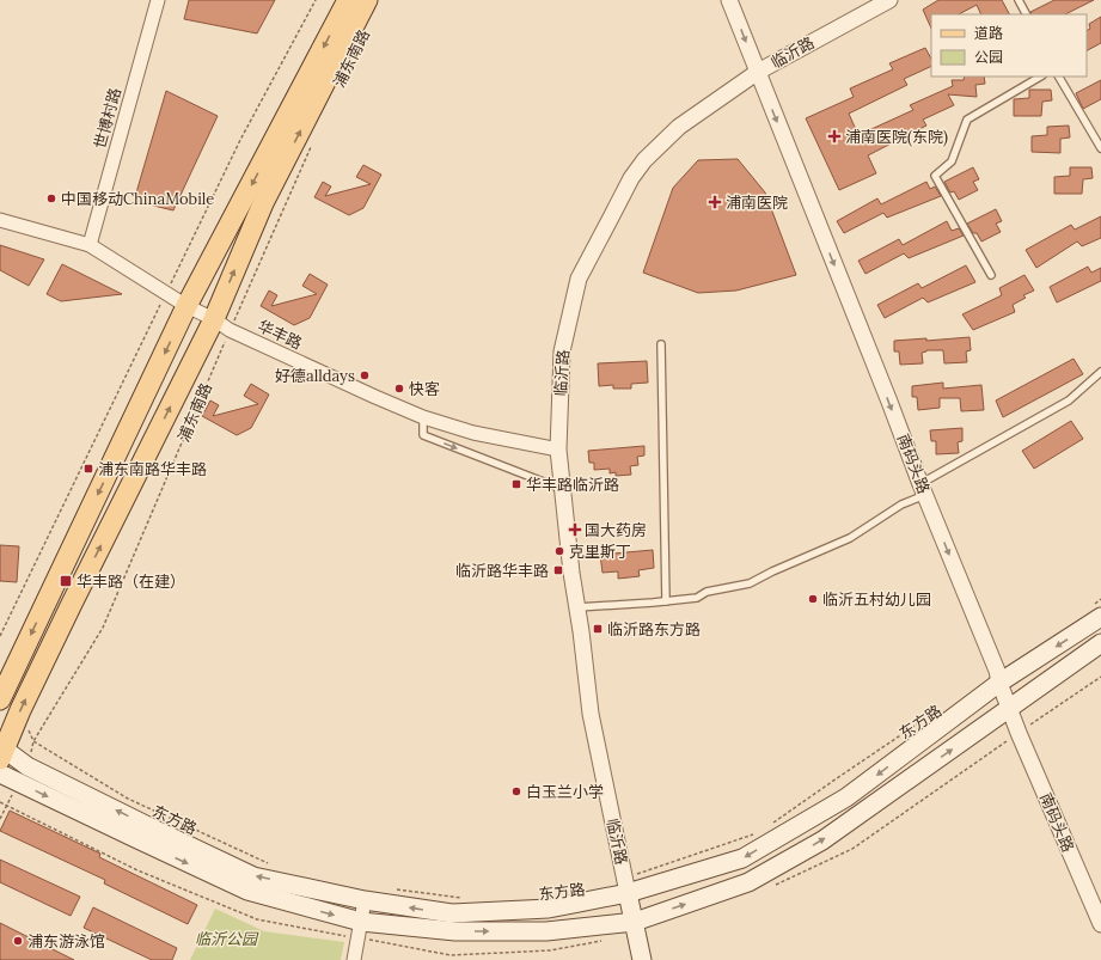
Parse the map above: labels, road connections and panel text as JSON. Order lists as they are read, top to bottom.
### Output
{
  "streets": {
    "main road": ["浦东南路", "东方路"],
    "street": [
      "临沂路",
      "世博村路",
      "华丰路",
      "南码头路"
    ]
  },
  "crossings": [
    ["临沂路", "华丰路"],
    ["临沂路", "南码头路"],
    ["临沂路", "东方路"],
    ["浦东南路", "华丰路"],
    ["浦东南路", "东方路"],
    ["世博村路", "华丰路"],
    ["南码头路", "东方路"]
  ],
  "one_way": ["南码头路"],
  "parks": ["临沂公园"],
  "places": {
    "health": ["浦南医院(东院)", "浦南医院", "国大药房"],
    "other": [
      "中国移动ChinaMobile",
      "好德alldays",
      "快客",
      "克里斯丁",
      "临沂五村幼儿园",
      "白玉兰小学",
      "浦东游泳馆"
    ],
    "transit": [
      "浦东南路华丰路",
      "华丰路临沂路",
      "临沂路华丰路",
      "华丰路（在建）",
      "临沂路东方路"
    ]
  },
  "legend": ["道路", "公园"]
}
